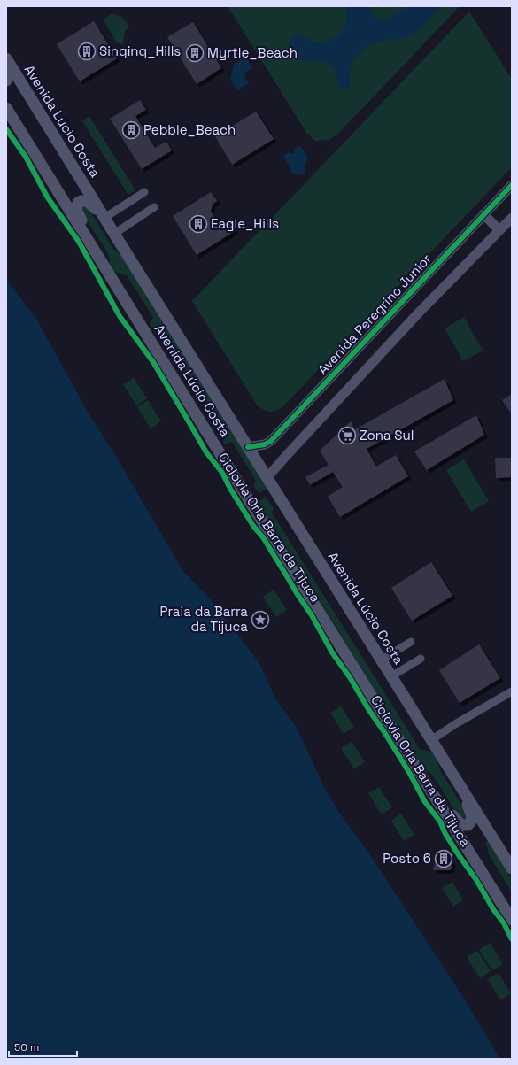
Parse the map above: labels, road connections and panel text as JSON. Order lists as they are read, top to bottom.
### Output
{
  "streets": {
    "main road": ["Avenida Lúcio Costa"],
    "street": ["Avenida Peregrino Junior"],
    "cycle path": ["Ciclovia Orla Barra da Tijuca"]
  },
  "crossings": [
    ["Avenida Lúcio Costa", "Avenida Peregrino Junior"]
  ],
  "places": {
    "building": [
      "Singing_Hills",
      "Myrtle_Beach",
      "Pebble_Beach",
      "Eagle_Hills",
      "Posto 6"
    ],
    "supermarket": ["Zona Sul"],
    "place": ["Praia da Barra da Tijuca"]
  },
  "scale_bar": "50 m"
}
